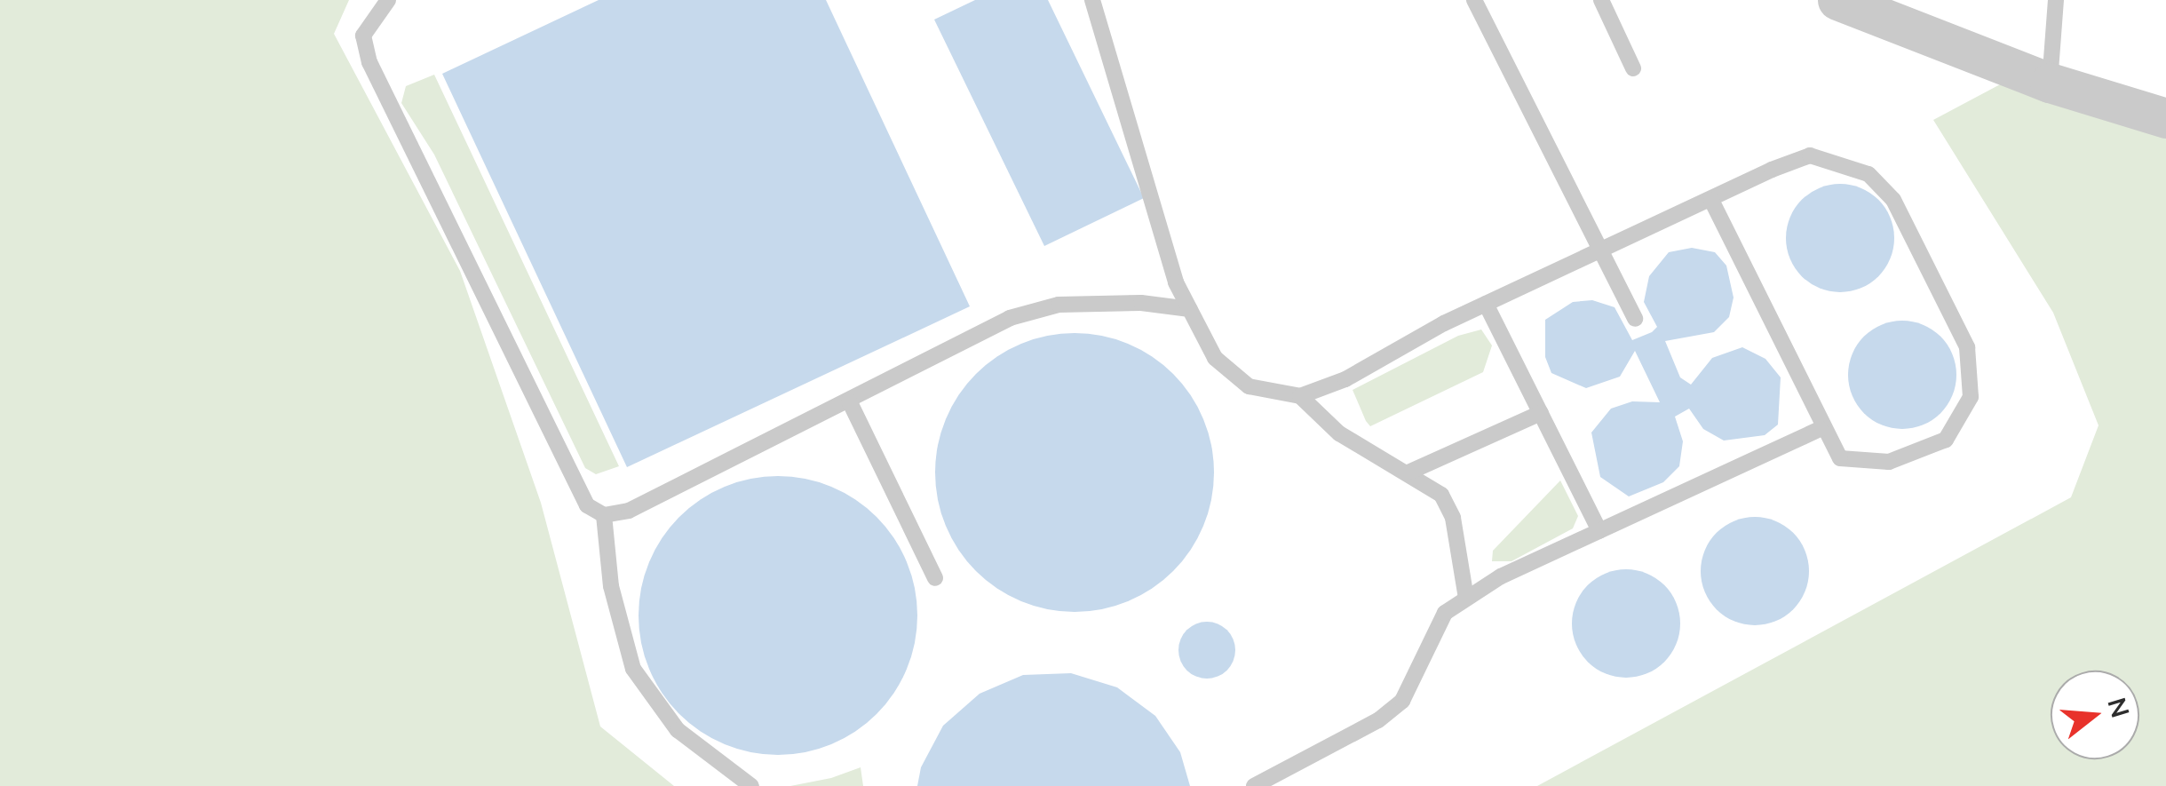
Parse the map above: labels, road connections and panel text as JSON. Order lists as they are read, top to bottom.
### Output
{
  "north": "right"
}
